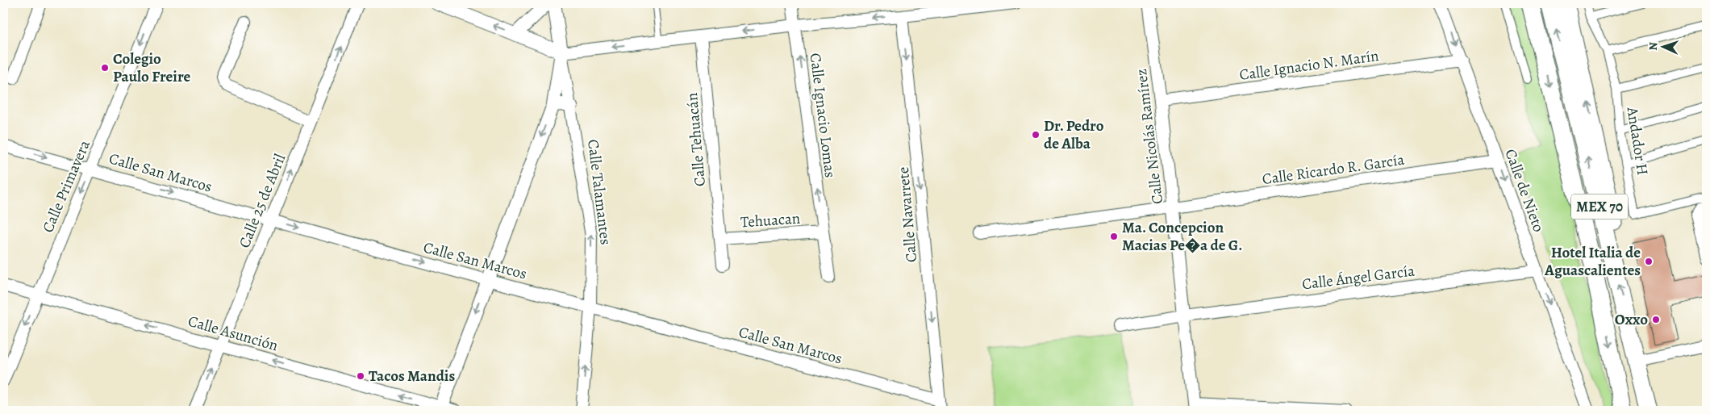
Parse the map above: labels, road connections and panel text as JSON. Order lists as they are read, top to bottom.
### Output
{
  "streets": {
    "main road": ["MEX 70"],
    "street": [
      "Calle Ignacio N. Marín",
      "Calle Ignacio Lomas",
      "Calle Nicolás Ramírez",
      "Calle Tehuacán",
      "Andador H",
      "Calle Ricardo R. García",
      "Calle San Marcos",
      "Calle Primavera",
      "Calle de Nieto",
      "Calle Talamantes",
      "Calle 25 de Abril",
      "Calle Navarrete",
      "Tehuacan",
      "Calle Ángel García",
      "Calle Asunción"
    ]
  },
  "crossings": [
    ["Calle Ignacio N. Marín", "Calle Nicolás Ramírez"],
    ["Calle Ignacio N. Marín", "Calle de Nieto"],
    ["Calle Ignacio Lomas", "Tehuacan"],
    ["Calle Nicolás Ramírez", "Calle Ricardo R. García"],
    ["Calle Nicolás Ramírez", "Calle Ángel García"],
    ["Calle Tehuacán", "Tehuacan"],
    ["Calle Ricardo R. García", "Calle de Nieto"],
    ["Calle San Marcos", "Calle Primavera"],
    ["Calle San Marcos", "Calle Talamantes"],
    ["Calle San Marcos", "Calle 25 de Abril"],
    ["Calle San Marcos", "Calle Navarrete"],
    ["Calle Primavera", "Calle Asunción"],
    ["Calle de Nieto", "Calle Ángel García"],
    ["Calle 25 de Abril", "Calle Asunción"]
  ],
  "one_way": [
    "Calle Ignacio Lomas",
    "Calle San Marcos",
    "Calle Primavera",
    "Calle de Nieto",
    "Calle 25 de Abril",
    "Calle Navarrete",
    "Calle Asunción"
  ],
  "places": [
    "Colegio Paulo Freire",
    "Dr. Pedro de Alba",
    "Ma. Concepcion Macias Pe�a de G.",
    "Hotel Italia de Aguascalientes",
    "Oxxo",
    "Tacos Mandis"
  ],
  "north": "left"
}
